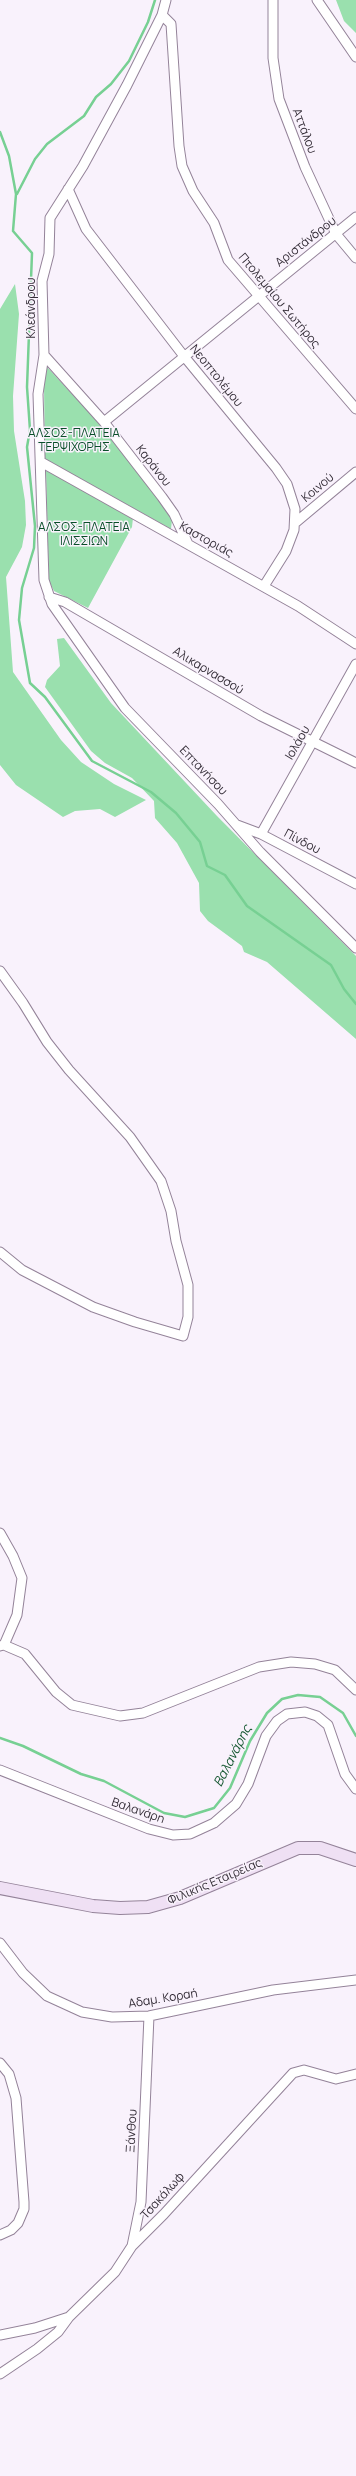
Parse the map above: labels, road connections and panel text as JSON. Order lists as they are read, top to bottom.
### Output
{
  "streets": {
    "main road": ["Φιλικής Εταιρείας"],
    "street": [
      "Αττάλου",
      "Αριστάνδρου",
      "Πτολεμαίου Σωτήρος",
      "Κλεάνδρου",
      "Νεοπτολέμου",
      "Καράνου",
      "Κοινού",
      "Καστοριάς",
      "Αλικαρνασσού",
      "Ιολάου",
      "Επτανήσου",
      "Πίνδου",
      "Βαλανάρη",
      "Αδαμ. Κοραή",
      "Ξάνθου",
      "Τσακάλωφ"
    ]
  },
  "crossings": [
    ["Αττάλου", "Αριστάνδρου"],
    ["Αριστάνδρου", "Πτολεμαίου Σωτήρος"],
    ["Αριστάνδρου", "Νεοπτολέμου"],
    ["Αριστάνδρου", "Καράνου"],
    ["Πτολεμαίου Σωτήρος", "Κλεάνδρου"],
    ["Κλεάνδρου", "Νεοπτολέμου"],
    ["Κλεάνδρου", "Καράνου"],
    ["Κλεάνδρου", "Καστοριάς"],
    ["Κλεάνδρου", "Αλικαρνασσού"],
    ["Κλεάνδρου", "Επτανήσου"],
    ["Νεοπτολέμου", "Κοινού"],
    ["Νεοπτολέμου", "Καστοριάς"],
    ["Καράνου", "Καστοριάς"],
    ["Αλικαρνασσού", "Ιολάου"],
    ["Αλικαρνασσού", "Επτανήσου"],
    ["Ιολάου", "Πίνδου"],
    ["Επτανήσου", "Πίνδου"],
    ["Αδαμ. Κοραή", "Ξάνθου"],
    ["Ξάνθου", "Τσακάλωφ"]
  ],
  "water": ["Βαλανάρης"],
  "parks": ["ΑΛΣΟΣ-ΠΛΑΤΕΙΑ ΤΕΡΨΙΧΟΡΗΣ", "ΑΛΣΟΣ-ΠΛΑΤΕΙΑ ΙΛΙΣΣΙΩΝ"]
}
